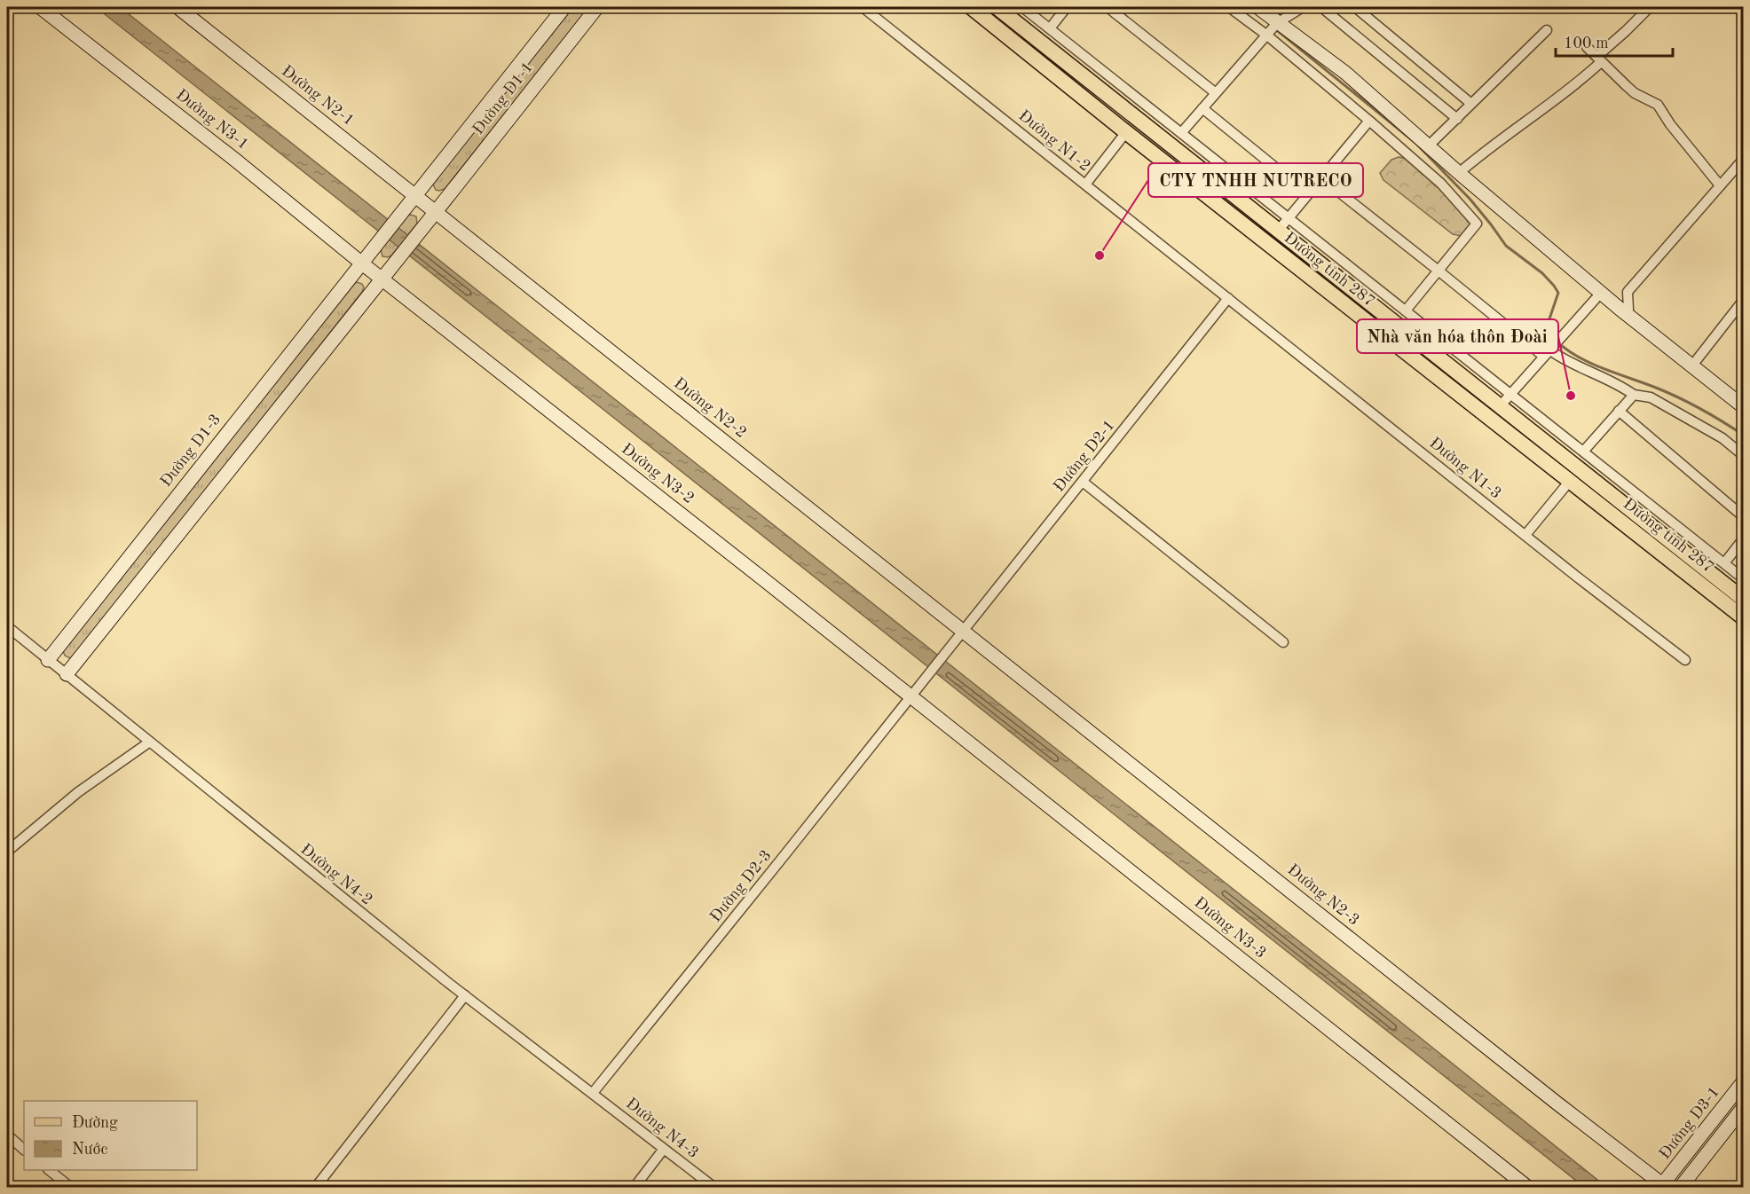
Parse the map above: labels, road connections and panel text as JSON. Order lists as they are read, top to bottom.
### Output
{
  "streets": {
    "main road": ["Đường tỉnh 287"],
    "street": [
      "Đường N2-1",
      "Đường D1-1",
      "Đường N3-1",
      "Đường N1-2",
      "Đường N2-2",
      "Đường D1-3",
      "Đường D2-1",
      "Đường N1-3",
      "Đường N3-2",
      "Đường N4-2",
      "Đường D2-3",
      "Đường N2-3",
      "Đường N3-3",
      "Đường D3-1",
      "Đường N4-3"
    ]
  },
  "crossings": [
    ["Đường N2-1", "Đường D1-1"],
    ["Đường N2-1", "Đường N2-2"],
    ["Đường D1-1", "Đường N3-1"],
    ["Đường D1-1", "Đường N2-2"],
    ["Đường D1-1", "Đường D1-3"],
    ["Đường D1-1", "Đường N3-2"],
    ["Đường N3-1", "Đường D1-3"],
    ["Đường N3-1", "Đường N3-2"],
    ["Đường N1-2", "Đường D2-1"],
    ["Đường N1-2", "Đường N1-3"],
    ["Đường N2-2", "Đường D2-1"],
    ["Đường N2-2", "Đường N2-3"],
    ["Đường D1-3", "Đường N4-2"],
    ["Đường D2-1", "Đường N1-3"],
    ["Đường D2-1", "Đường N3-2"],
    ["Đường D2-1", "Đường D2-3"],
    ["Đường D2-1", "Đường N2-3"],
    ["Đường D2-1", "Đường N3-3"],
    ["Đường N3-2", "Đường D2-3"],
    ["Đường N3-2", "Đường N3-3"],
    ["Đường N4-2", "Đường D2-3"],
    ["Đường N4-2", "Đường N4-3"],
    ["Đường D2-3", "Đường N3-3"],
    ["Đường D2-3", "Đường N4-3"],
    ["Đường N2-3", "Đường D3-1"]
  ],
  "places": ["CTY TNHH NUTRECO", "Nhà văn hóa thôn Đoài"],
  "legend": ["Đường", "Nước"],
  "scale_bar": "100 m"
}
